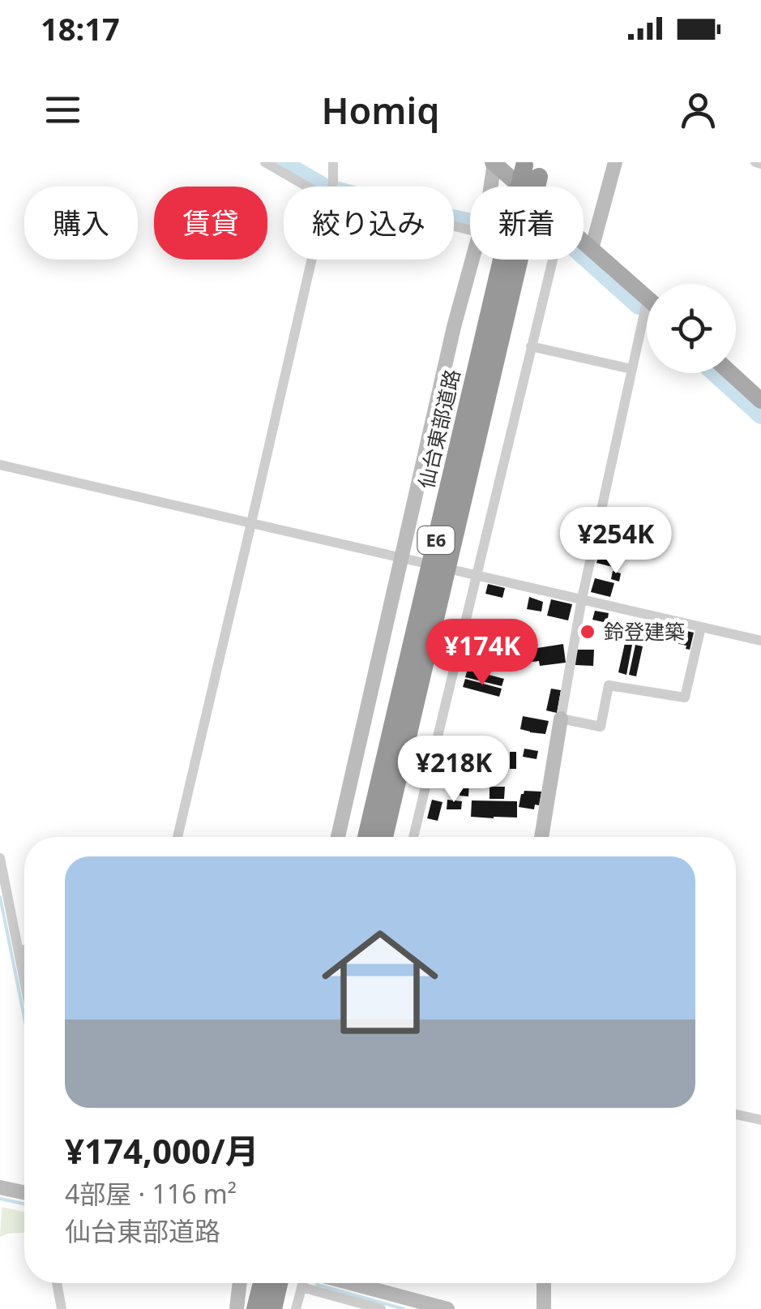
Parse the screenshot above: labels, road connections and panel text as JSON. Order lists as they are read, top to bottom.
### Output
{
  "streets": {
    "highway": ["仙台東部道路", "E6"]
  },
  "places": ["鈴登建築"],
  "page": {
    "status": "18:17",
    "header": "Homiq",
    "chip": [
      "購入",
      "賃貸",
      "絞り込み",
      "新着"
    ],
    "price": ["¥254K", "¥174K", "¥218K"],
    "list": [
      {
        "name": "¥174,000/月",
        "note": "4部屋 · 116 m² · 仙台東部道路"
      }
    ]
  }
}
